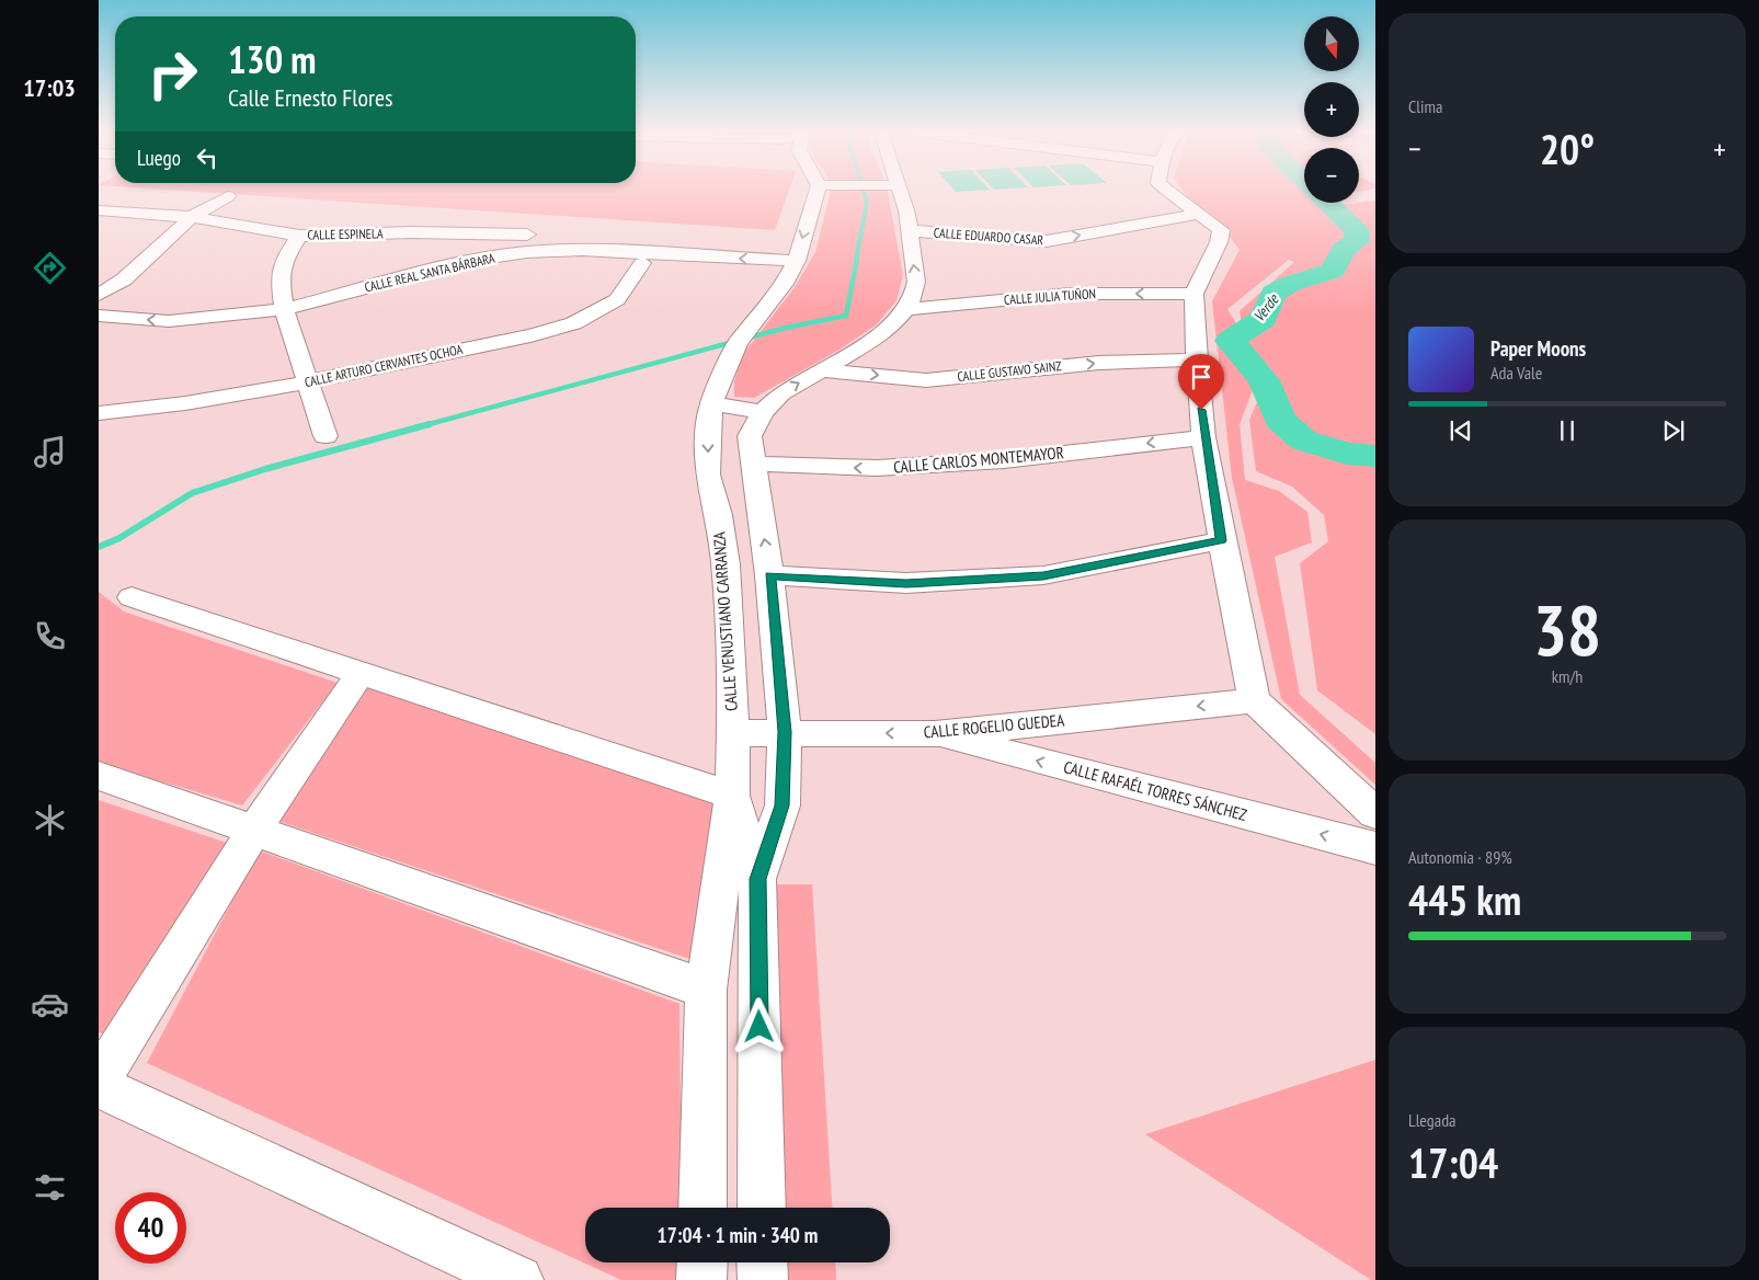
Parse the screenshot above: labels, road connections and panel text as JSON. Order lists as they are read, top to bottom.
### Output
{
  "streets": {
    "street": [
      "CALLE ESPINELA",
      "CALLE EDUARDO CASAR",
      "CALLE REAL SANTA BÁRBARA",
      "CALLE JULIA TUÑON",
      "CALLE ARTURO CERVANTES OCHOA",
      "CALLE GUSTAVO SAINZ",
      "CALLE CARLOS MONTEMAYOR",
      "CALLE VENUSTIANO CARRANZA",
      "CALLE ROGELIO GUEDEA",
      "CALLE RAFAÉL TORRES SÁNCHEZ"
    ]
  },
  "crossings": [
    ["CALLE ESPINELA", "CALLE REAL SANTA BÁRBARA"],
    ["CALLE EDUARDO CASAR", "CALLE VENUSTIANO CARRANZA"],
    ["CALLE REAL SANTA BÁRBARA", "CALLE ARTURO CERVANTES OCHOA"],
    ["CALLE REAL SANTA BÁRBARA", "CALLE VENUSTIANO CARRANZA"],
    ["CALLE JULIA TUÑON", "CALLE VENUSTIANO CARRANZA"],
    ["CALLE GUSTAVO SAINZ", "CALLE VENUSTIANO CARRANZA"],
    ["CALLE CARLOS MONTEMAYOR", "CALLE VENUSTIANO CARRANZA"],
    ["CALLE VENUSTIANO CARRANZA", "CALLE ROGELIO GUEDEA"],
    ["CALLE ROGELIO GUEDEA", "CALLE RAFAÉL TORRES SÁNCHEZ"]
  ],
  "one_way": ["CALLE EDUARDO CASAR"],
  "water": ["Verde"],
  "north": "bottom",
  "page": {
    "tabs": "17:03",
    "tile": [
      "Clima",
      ["38", "km/h"],
      ["Autonomía · 89%", "445 km"],
      ["Llegada", "17:04"]
    ],
    "map_buttons": ["+", "−"],
    "turn": ["130 m", "Calle Ernesto Flores"],
    "heat": ["−", "20°", "+"],
    "then": "Luego",
    "song": ["Paper Moons", "Ada Vale"],
    "limit": "40",
    "trip": "17:04 · 1 min · 340 m"
  }
}
